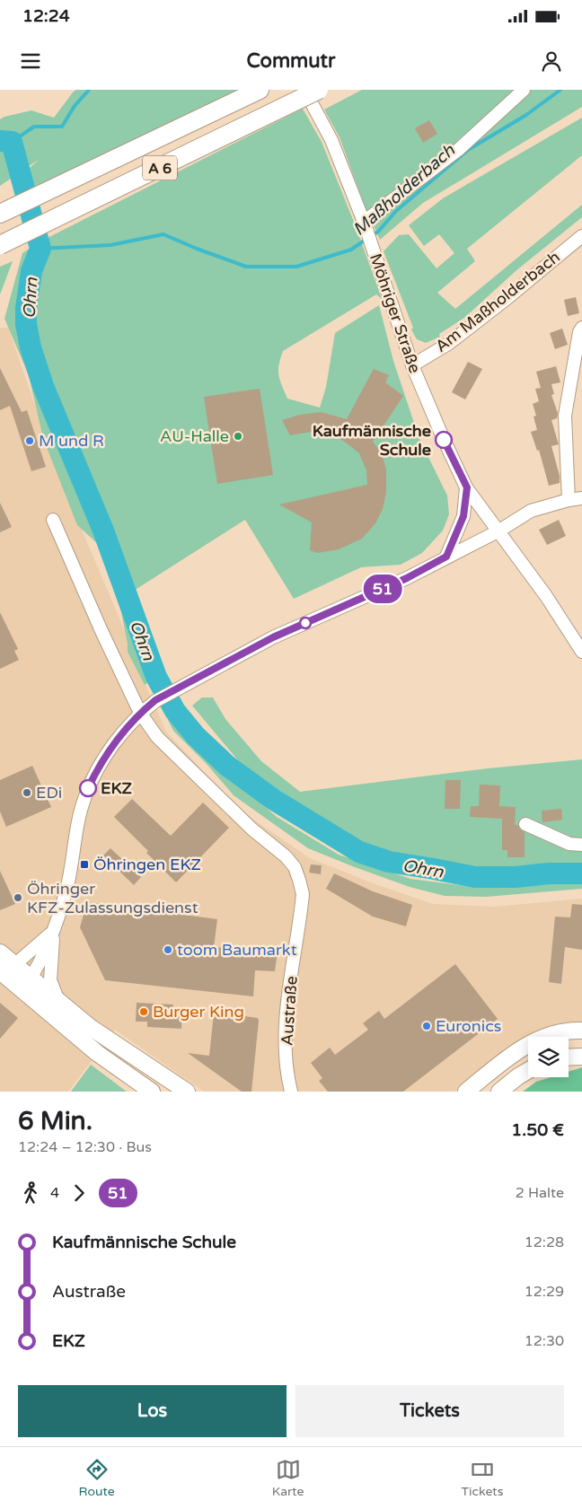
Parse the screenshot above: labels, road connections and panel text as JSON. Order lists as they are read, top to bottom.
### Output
{
  "streets": {
    "highway": ["A 6"],
    "street": ["Am Maßholderbach", "Möhriger Straße", "Austraße"]
  },
  "crossings": [
    ["Am Maßholderbach", "Möhriger Straße"]
  ],
  "water": ["Maßholderbach", "Ohrn"],
  "places": {
    "other": [
      "AU-Halle",
      "Kaufmännische Schule",
      "M und R",
      "EKZ",
      "EDi",
      "Öhringer KFZ-Zulassungsdienst",
      "toom Baumarkt",
      "Burger King",
      "Euronics"
    ],
    "transit": ["Öhringen EKZ"]
  },
  "lines": ["bus line 51"],
  "page": {
    "status": "12:24",
    "header": "Commutr",
    "on_map": "51",
    "heading": ["6 Min.", "12:24 – 12:30 · Bus", "1.50 €"],
    "legs": ["4", "51", "2 Halte"],
    "list": [
      {
        "name": "Kaufmännische Schule",
        "value": "12:28"
      },
      {
        "name": "Austraße",
        "value": "12:29"
      },
      {
        "name": "EKZ",
        "value": "12:30"
      }
    ],
    "buttons": ["Los", "Tickets"],
    "tabs": ["Route", "Karte", "Tickets"]
  }
}
